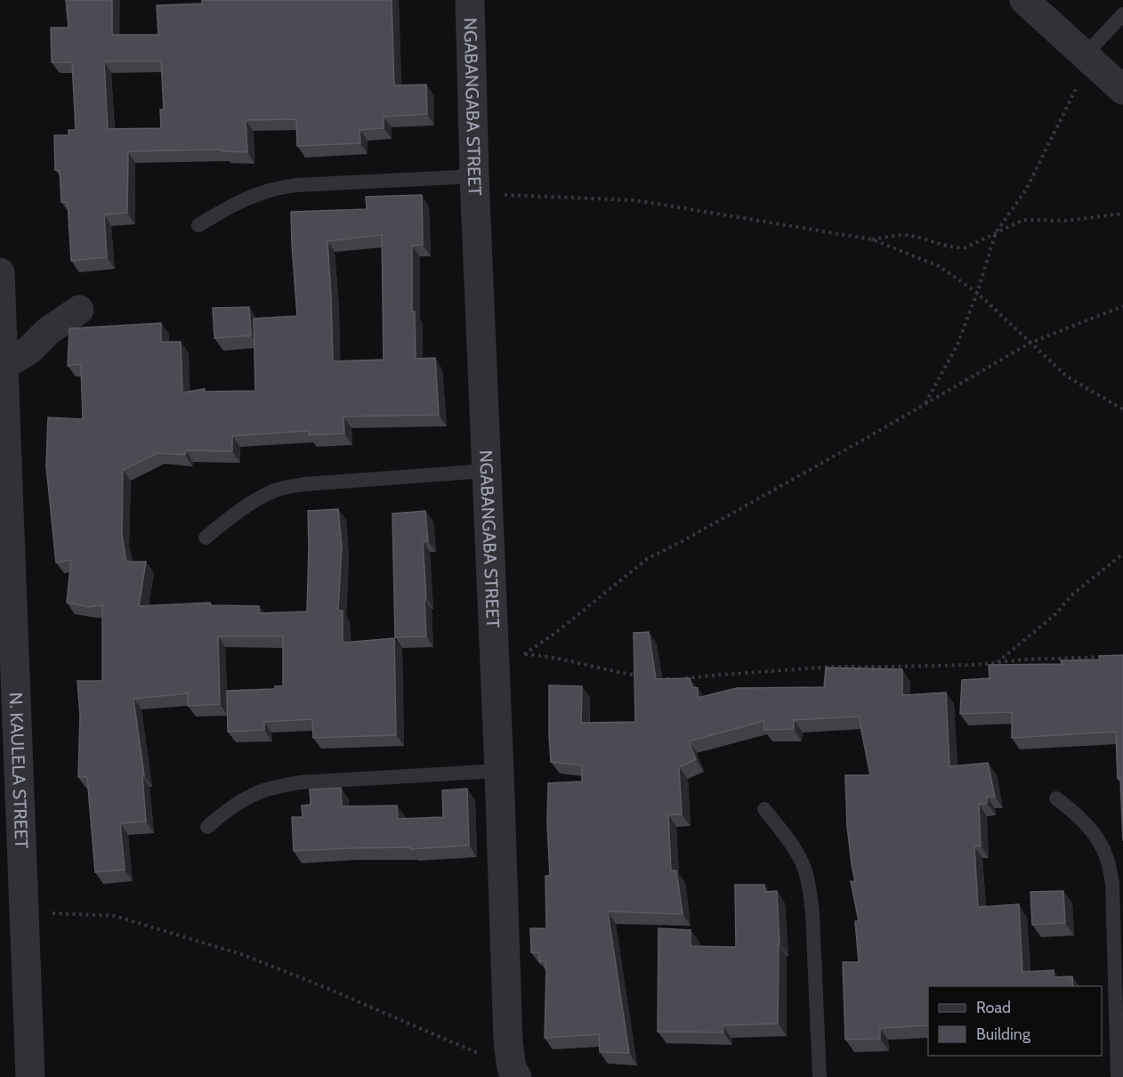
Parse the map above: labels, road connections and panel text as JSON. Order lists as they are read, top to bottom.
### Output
{
  "streets": {
    "street": ["NGABANGABA STREET", "N. KAULELA STREET"]
  },
  "legend": ["Road", "Building"]
}
